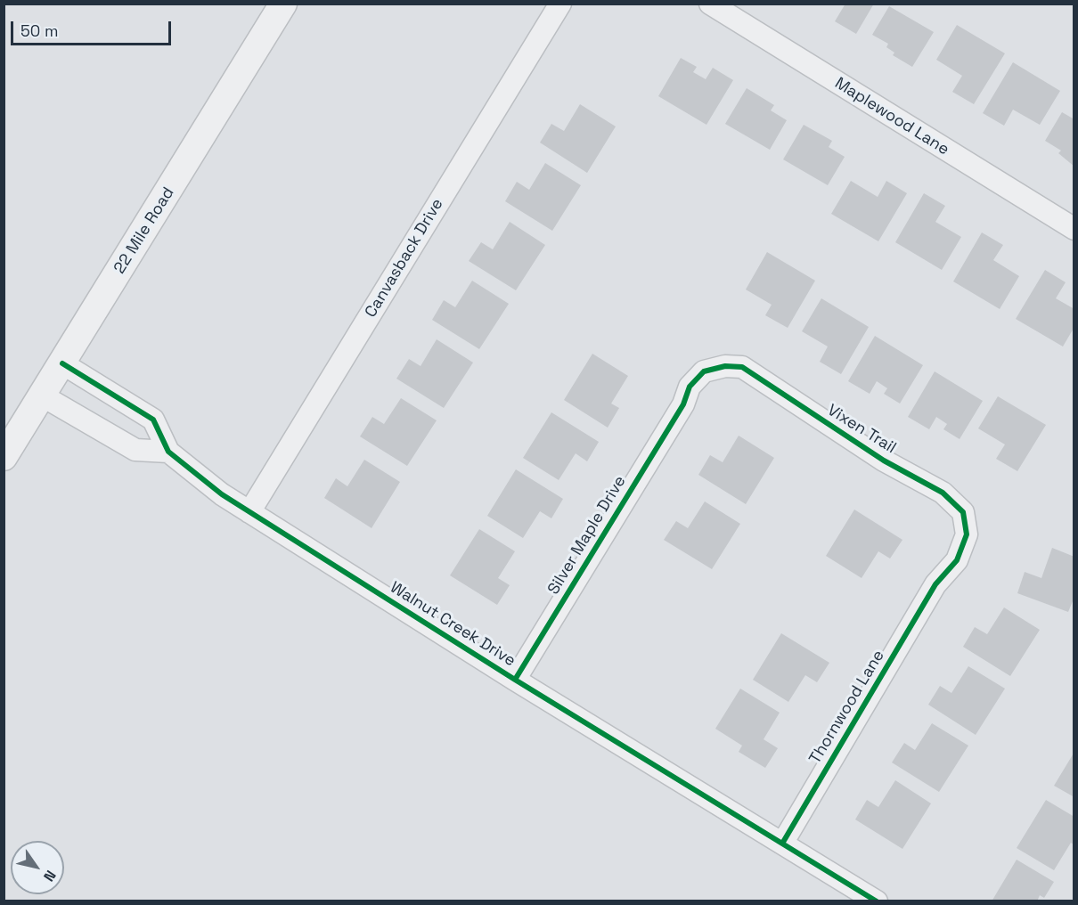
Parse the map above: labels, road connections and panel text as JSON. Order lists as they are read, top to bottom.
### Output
{
  "streets": {
    "street": [
      "Maplewood Lane",
      "22 Mile Road",
      "Canvasback Drive",
      "Vixen Trail",
      "Silver Maple Drive",
      "Walnut Creek Drive",
      "Thornwood Lane"
    ]
  },
  "crossings": [
    ["22 Mile Road", "Walnut Creek Drive"],
    ["Canvasback Drive", "Walnut Creek Drive"],
    ["Vixen Trail", "Silver Maple Drive"],
    ["Vixen Trail", "Thornwood Lane"],
    ["Silver Maple Drive", "Walnut Creek Drive"],
    ["Walnut Creek Drive", "Thornwood Lane"]
  ],
  "scale_bar": "50 m",
  "north": "bottom right"
}
